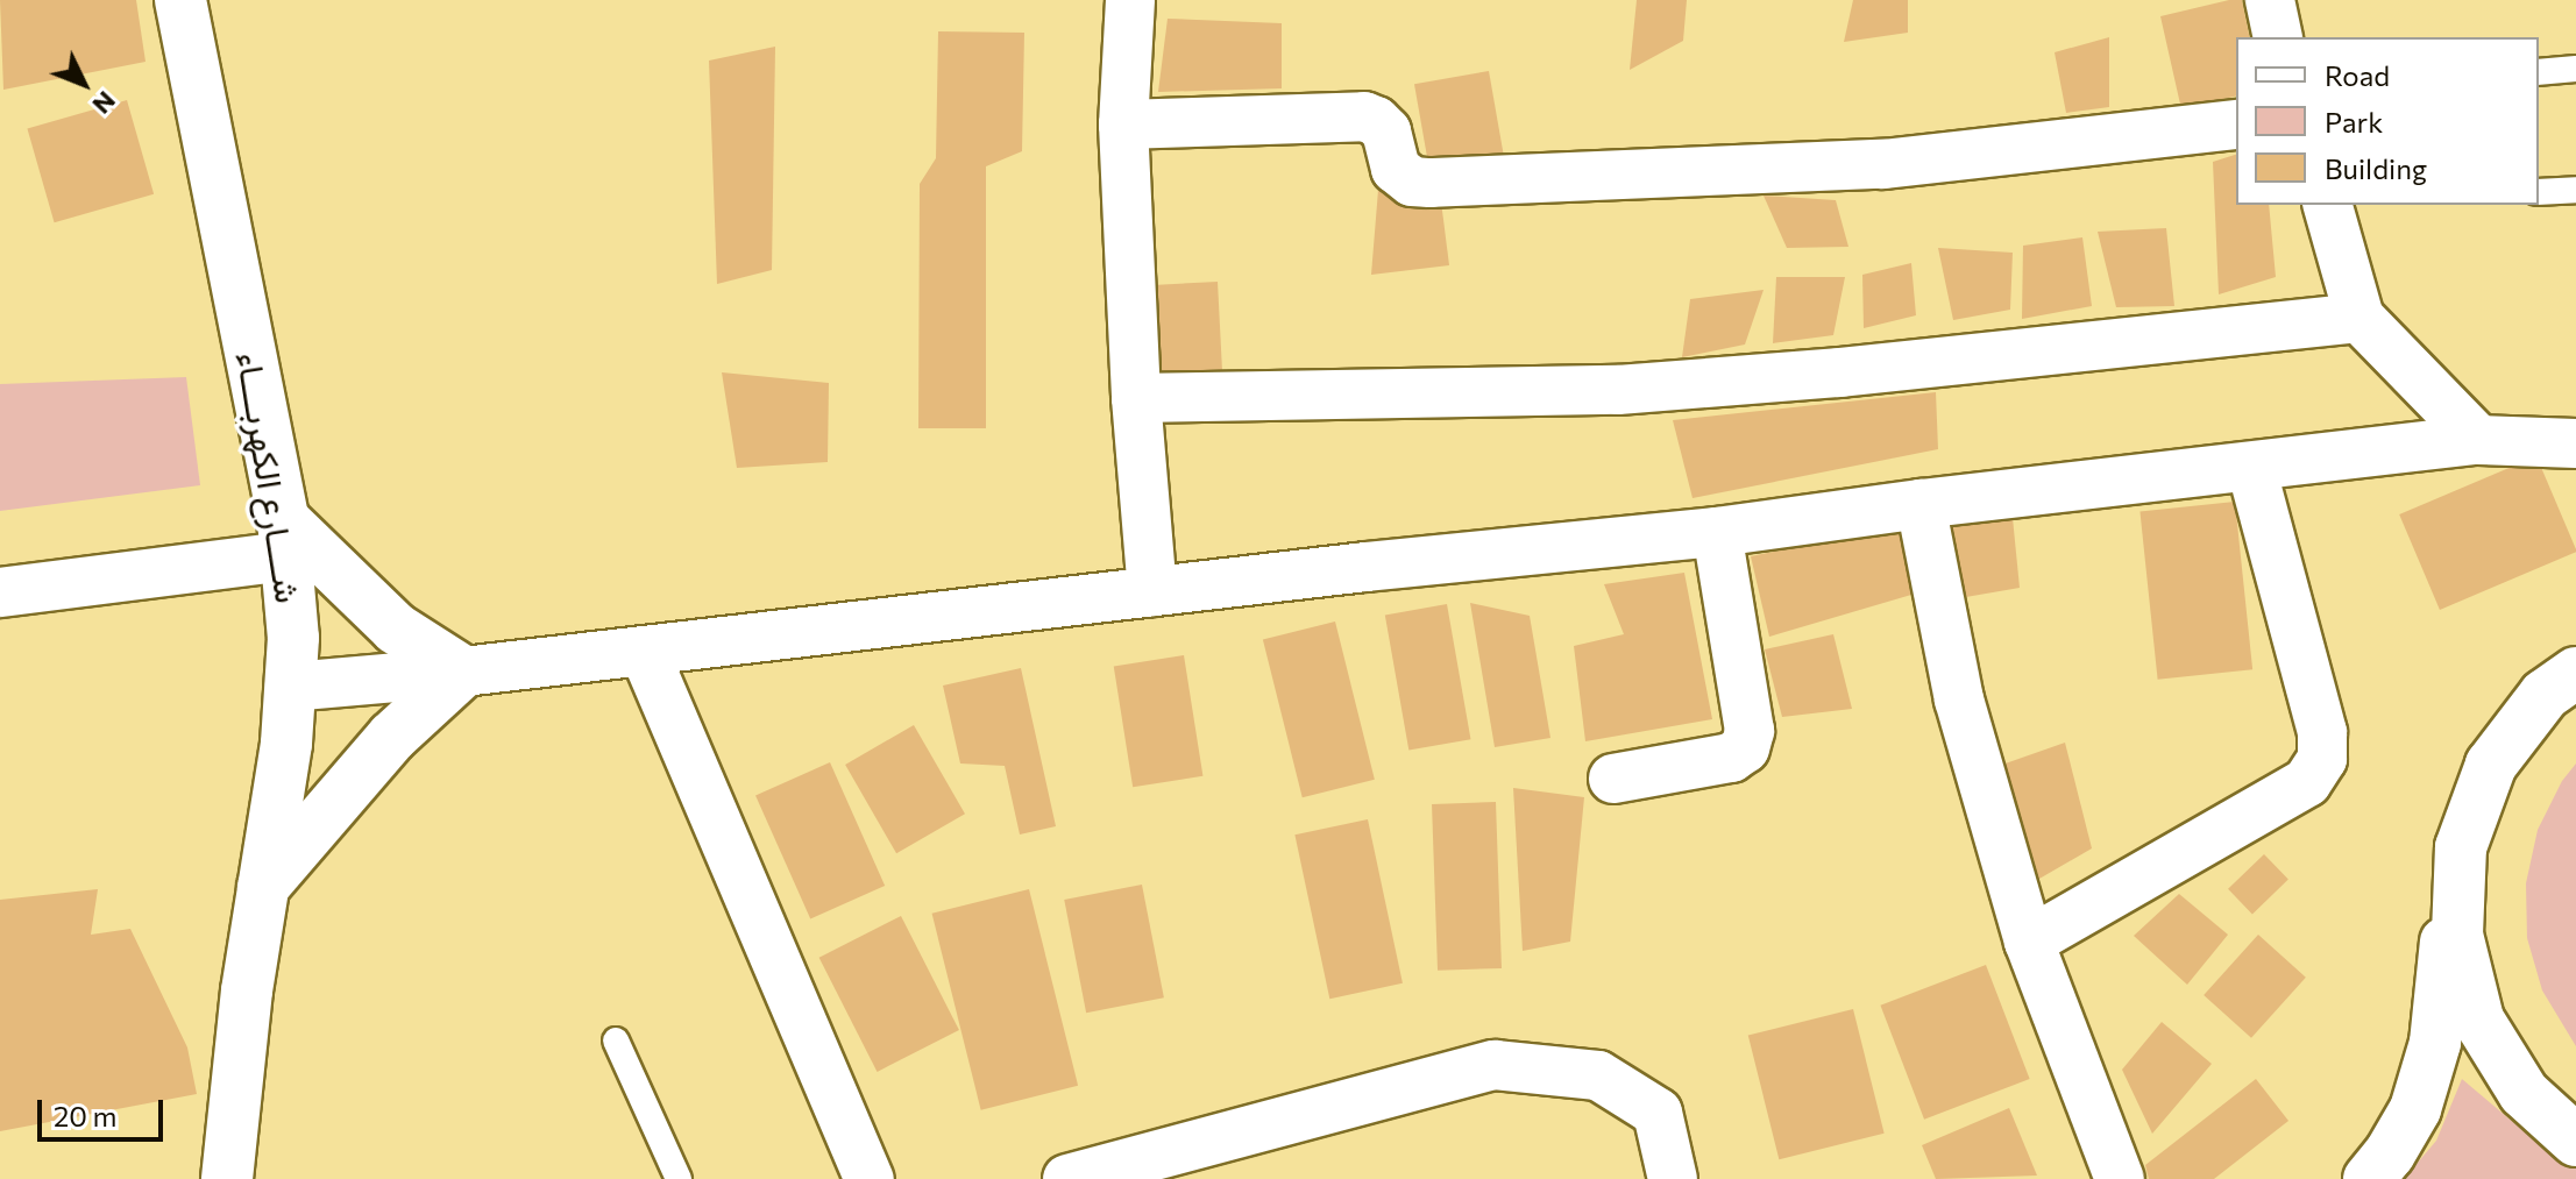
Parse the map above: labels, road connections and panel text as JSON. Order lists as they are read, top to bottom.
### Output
{
  "streets": {
    "street": ["شــــارع الكهربــــاء"]
  },
  "legend": ["Road", "Park", "Building"],
  "scale_bar": "20 m",
  "north": "bottom right"
}
